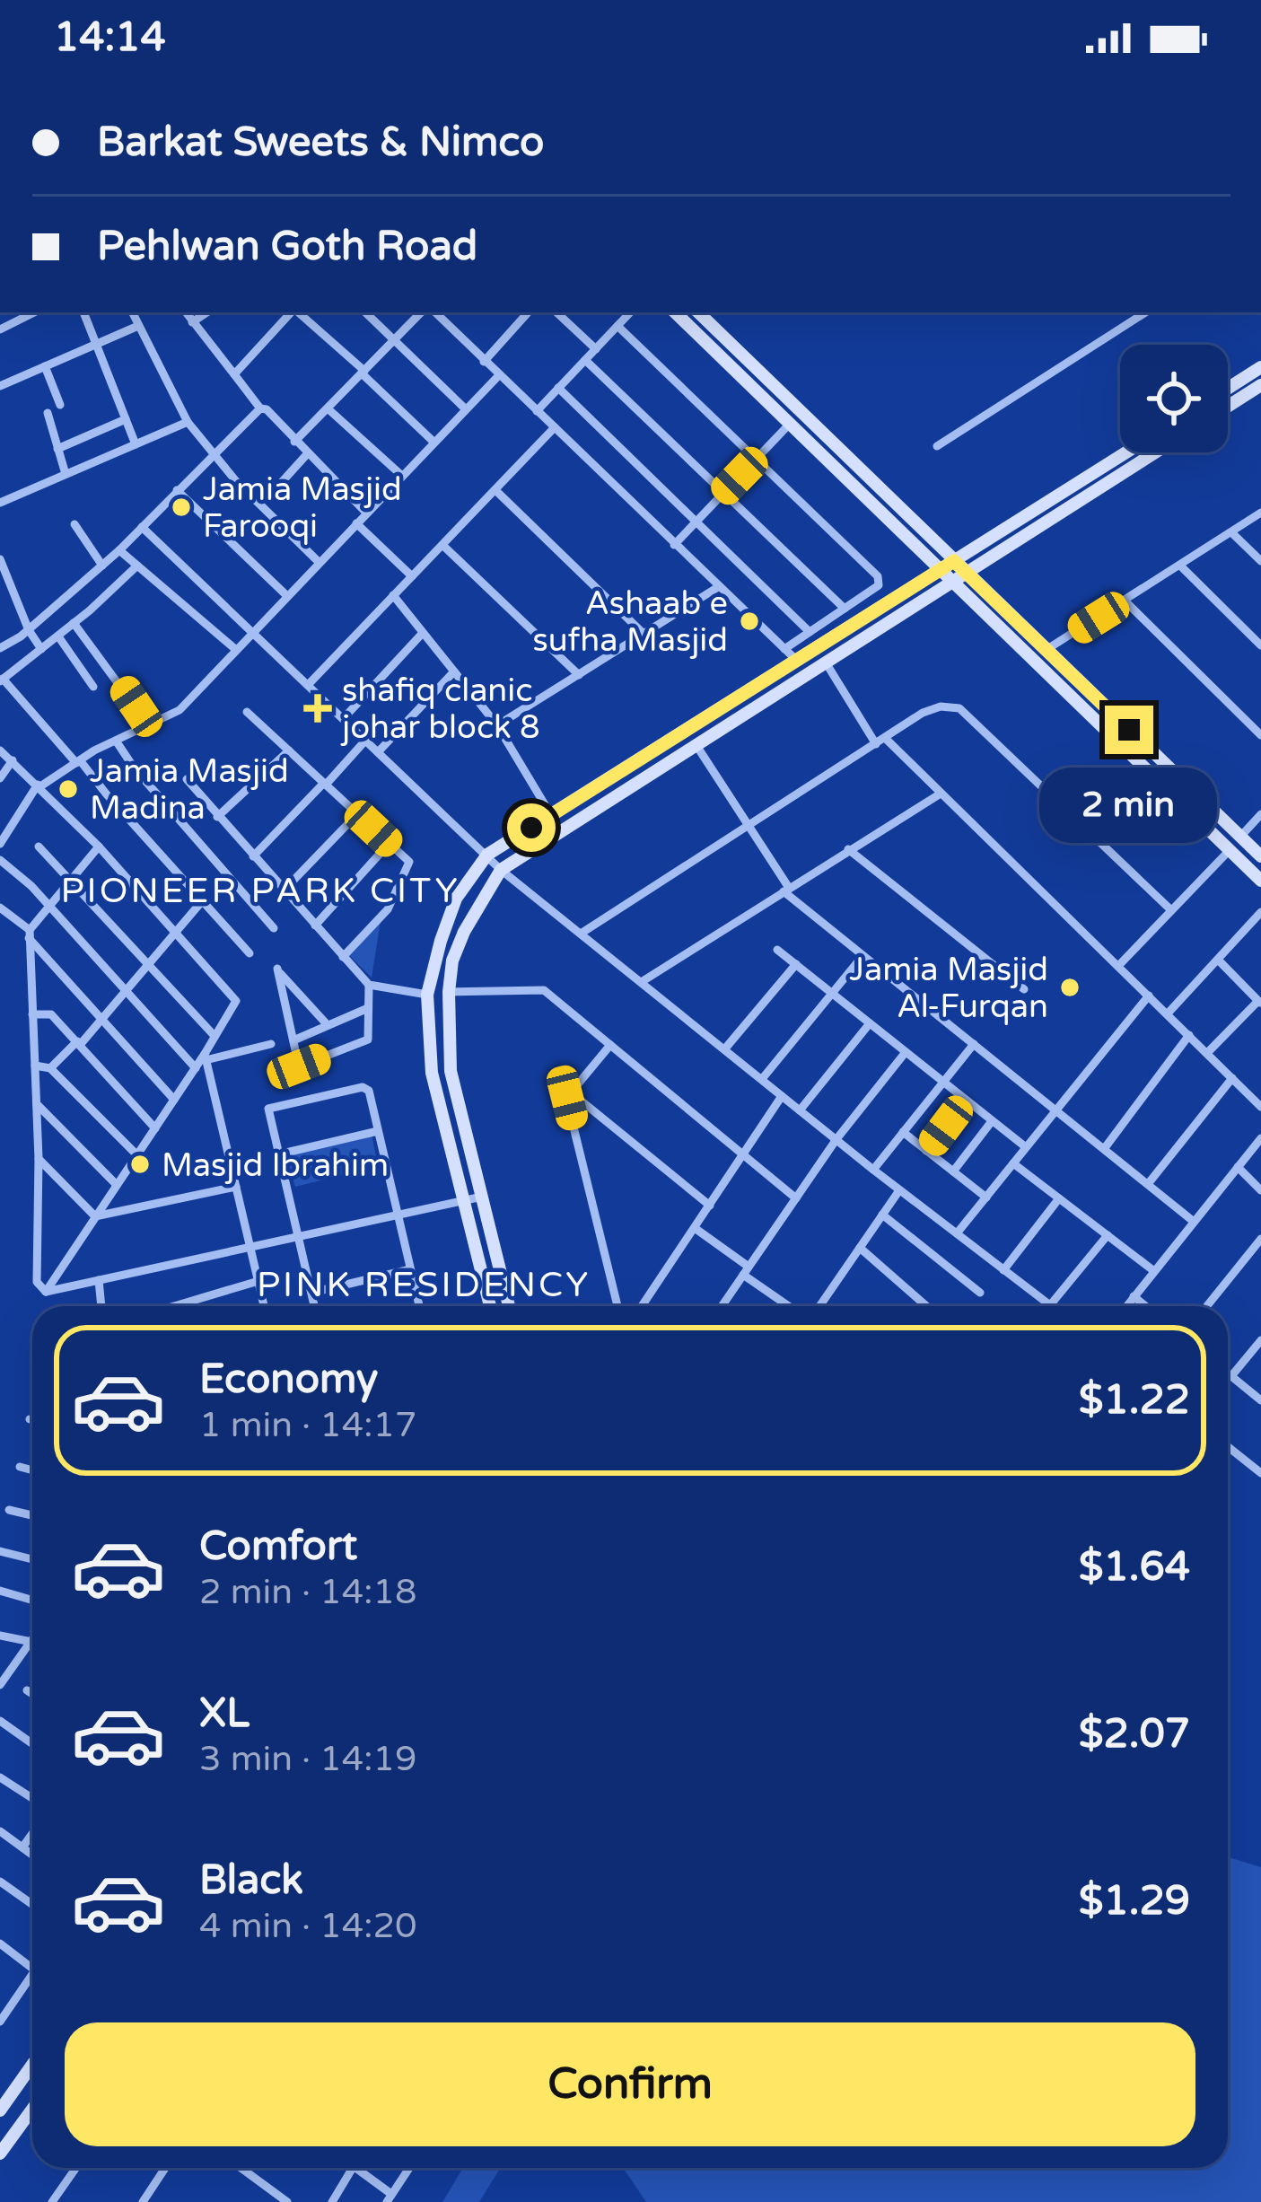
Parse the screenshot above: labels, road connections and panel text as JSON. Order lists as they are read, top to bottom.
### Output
{
  "districts": ["PIONEER PARK CITY", "PINK RESIDENCY"],
  "places": {
    "other": [
      "Jamia Masjid Farooqi",
      "Ashaab e sufha Masjid",
      "Jamia Masjid Madina",
      "Jamia Masjid Al-Furqan",
      "Masjid Ibrahim"
    ],
    "health": ["shafiq clanic johar block 8"]
  },
  "page": {
    "status": "14:14",
    "banner": ["Barkat Sweets & Nimco", "Pehlwan Goth Road"],
    "bubble": "2 min",
    "list": [
      {
        "name": "Economy",
        "note": "1 min · 14:17",
        "value": "$1.22"
      },
      {
        "name": "Comfort",
        "note": "2 min · 14:18",
        "value": "$1.64"
      },
      {
        "name": "XL",
        "note": "3 min · 14:19",
        "value": "$2.07"
      },
      {
        "name": "Black",
        "note": "4 min · 14:20",
        "value": "$1.29"
      }
    ],
    "buttons": "Confirm"
  }
}
